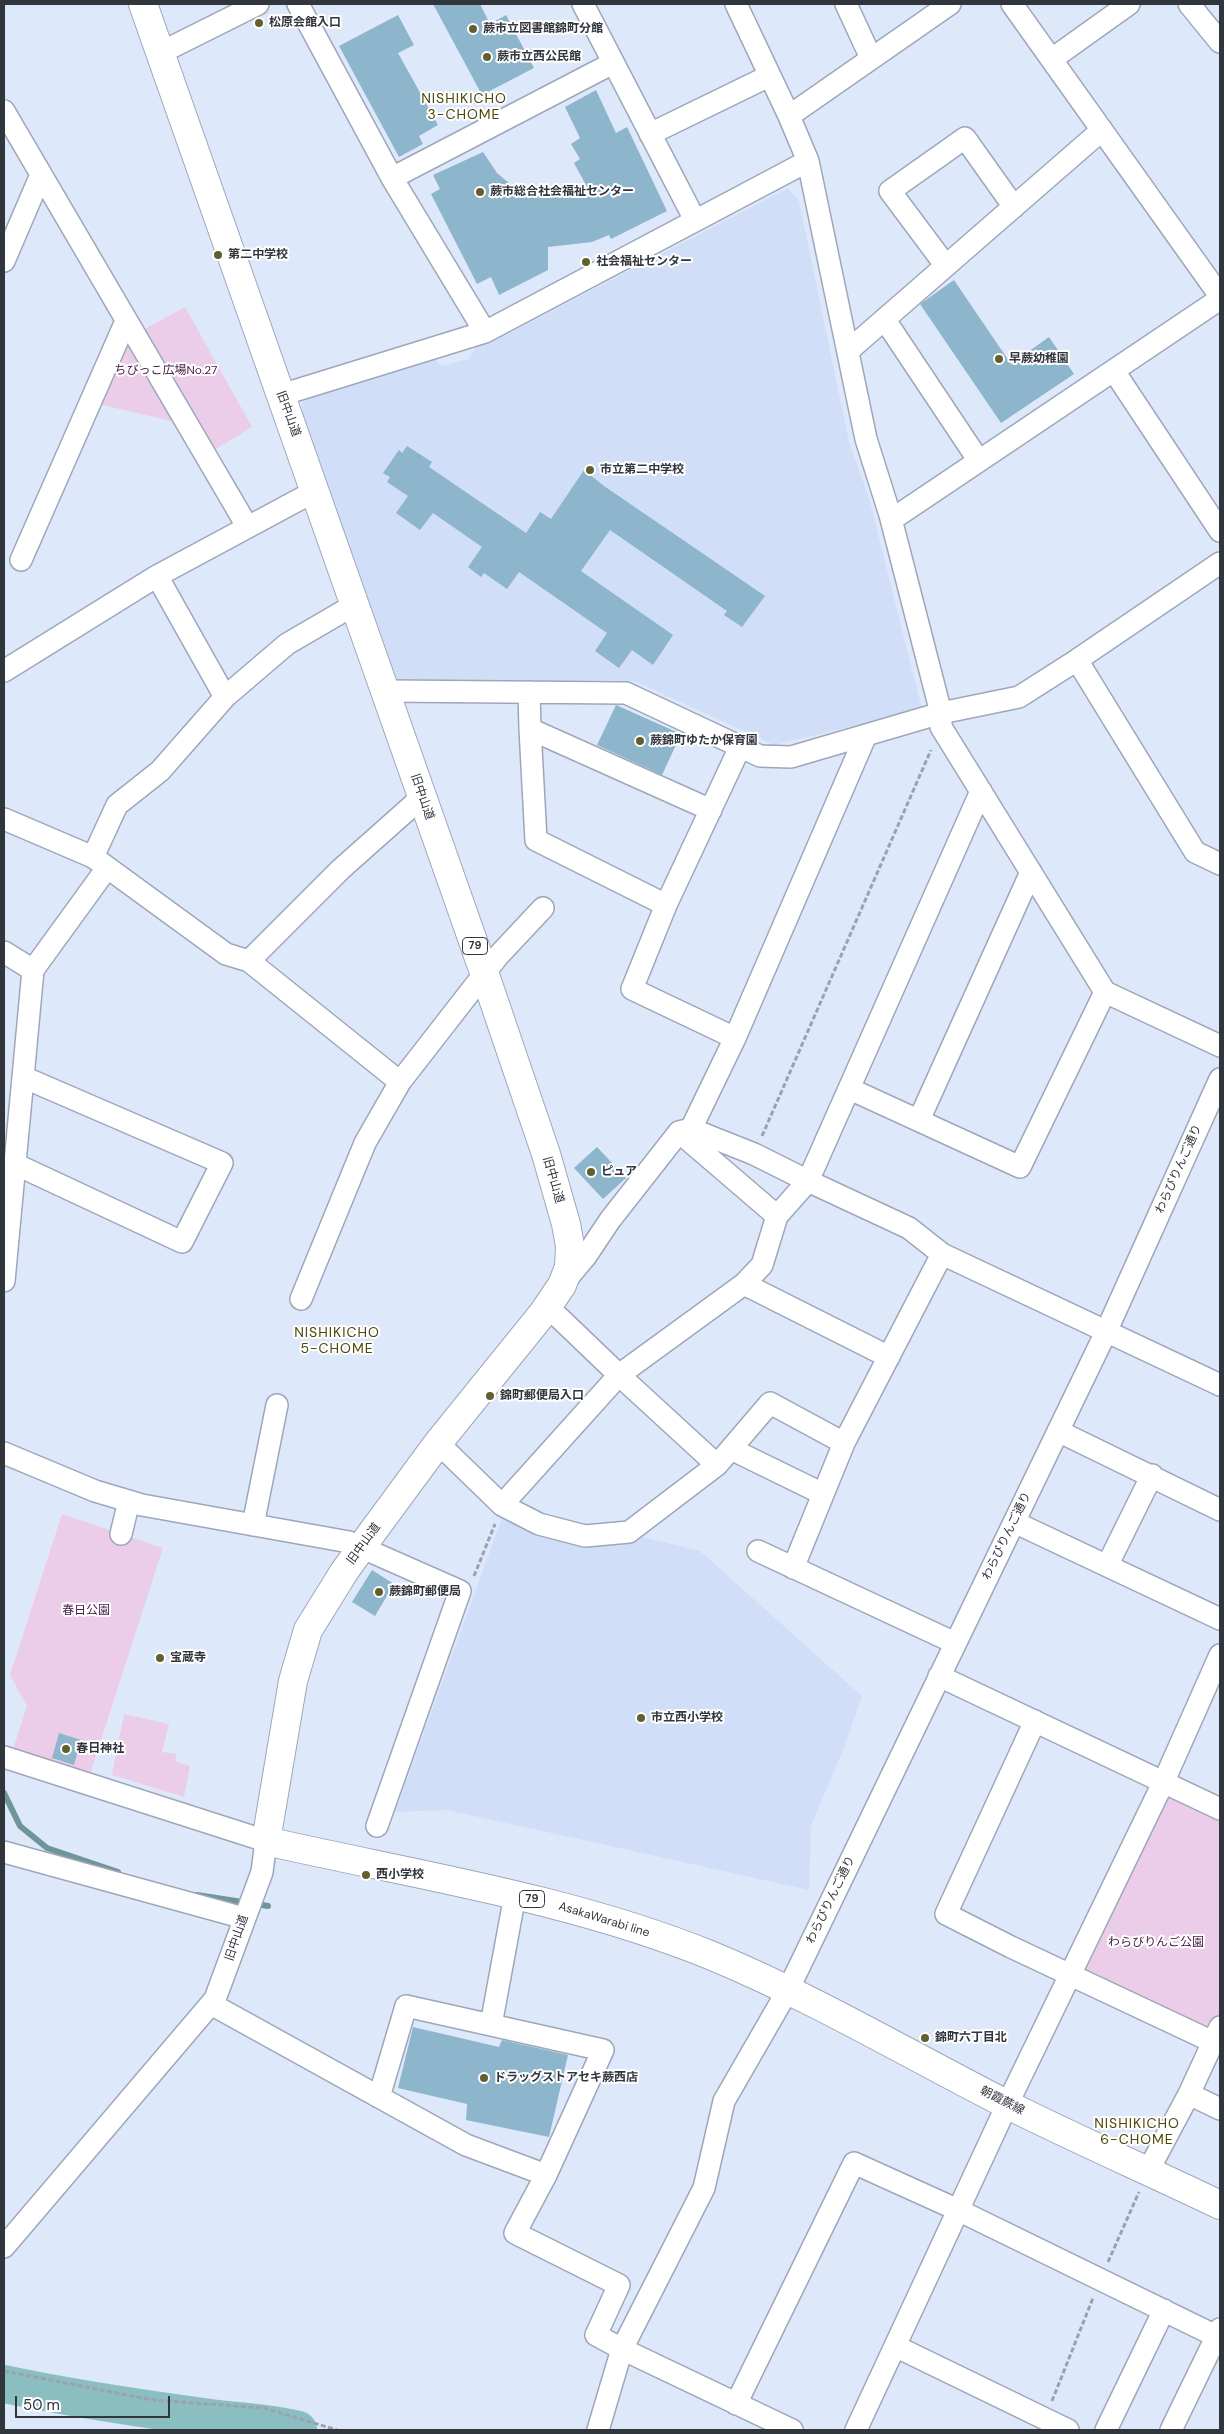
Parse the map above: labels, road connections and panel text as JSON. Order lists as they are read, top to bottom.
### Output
{
  "streets": {
    "main road": [
      "旧中山道",
      "79",
      "AsakaWarabi line",
      "朝霞蕨線"
    ],
    "street": ["わらびりんご通り"]
  },
  "crossings": [
    ["旧中山道", "AsakaWarabi line"],
    ["わらびりんご通り", "AsakaWarabi line"],
    ["わらびりんご通り", "朝霞蕨線"],
    ["AsakaWarabi line", "朝霞蕨線"]
  ],
  "districts": ["NISHIKICHO 3-CHOME", "NISHIKICHO 5-CHOME", "NISHIKICHO 6-CHOME"],
  "parks": ["ちびっこ広場No.27", "春日公園", "わらびりんご公園"],
  "places": [
    "松原会館入口",
    "蕨市立図書館錦町分館",
    "蕨市立西公民館",
    "蕨市総合社会福祉センター",
    "第二中学校",
    "社会福祉センター",
    "早蕨幼稚園",
    "市立第二中学校",
    "蕨錦町ゆたか保育園",
    "ピュア",
    "錦町郵便局入口",
    "蕨錦町郵便局",
    "宝蔵寺",
    "市立西小学校",
    "春日神社",
    "西小学校",
    "錦町六丁目北",
    "ドラッグストアセキ蕨西店"
  ],
  "scale_bar": "50 m"
}
